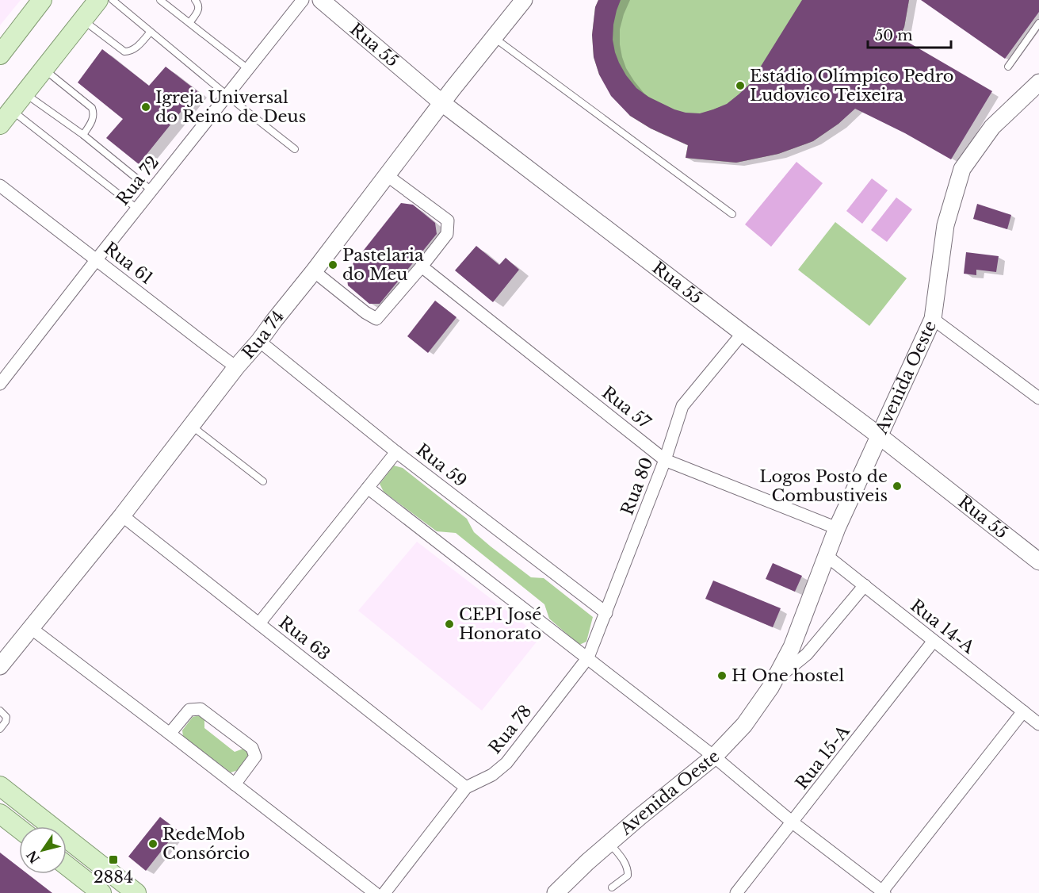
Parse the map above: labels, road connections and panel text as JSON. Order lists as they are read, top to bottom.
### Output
{
  "streets": {
    "street": [
      "Rua 55",
      "Rua 72",
      "Rua 61",
      "Rua 74",
      "Avenida Oeste",
      "Rua 57",
      "Rua 59",
      "Rua 80",
      "Rua 14-A",
      "Rua 63",
      "Rua 78",
      "Rua 15-A"
    ]
  },
  "crossings": [
    ["Rua 55", "Rua 74"],
    ["Rua 55", "Avenida Oeste"],
    ["Rua 55", "Rua 80"],
    ["Rua 72", "Rua 61"],
    ["Rua 61", "Rua 74"],
    ["Rua 74", "Rua 59"],
    ["Rua 74", "Rua 63"],
    ["Avenida Oeste", "Rua 57"],
    ["Avenida Oeste", "Rua 14-A"],
    ["Rua 57", "Rua 80"],
    ["Rua 59", "Rua 80"],
    ["Rua 59", "Rua 78"],
    ["Rua 80", "Rua 78"],
    ["Rua 14-A", "Rua 15-A"],
    ["Rua 63", "Rua 78"]
  ],
  "places": {
    "other": [
      "Estádio Olímpico Pedro Ludovico Teixeira",
      "Igreja Universal do Reino de Deus",
      "Pastelaria do Meu",
      "Logos Posto de Combustiveis",
      "CEPI José Honorato",
      "H One hostel",
      "RedeMob Consórcio"
    ],
    "transit": ["2884"]
  },
  "scale_bar": "50 m",
  "north": "bottom left"
}
